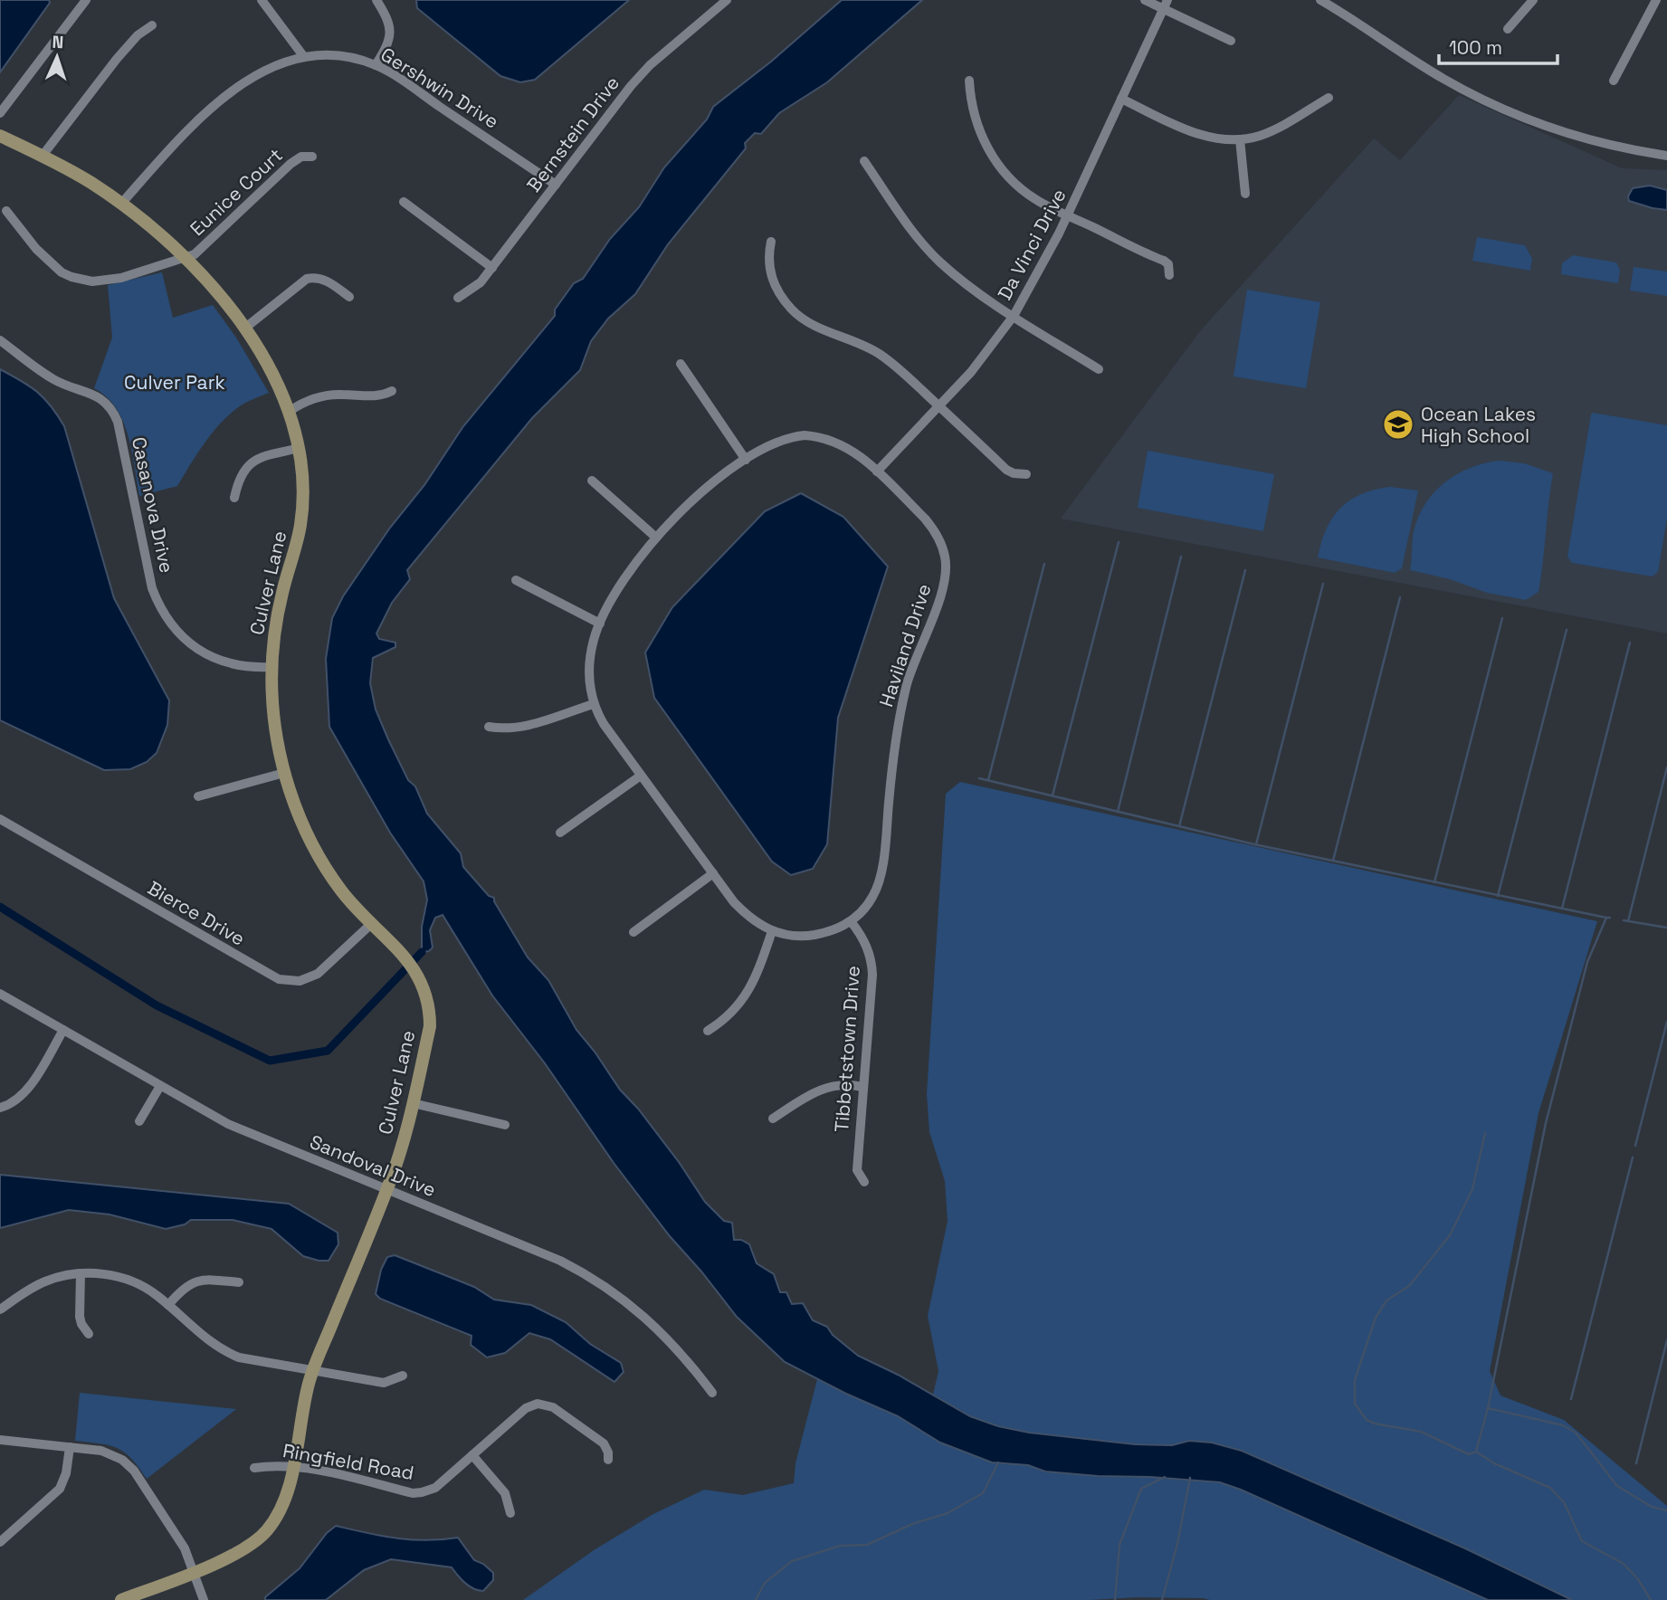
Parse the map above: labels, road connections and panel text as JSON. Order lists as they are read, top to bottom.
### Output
{
  "streets": {
    "street": [
      "Gershwin Drive",
      "Bernstein Drive",
      "Eunice Court",
      "Da Vinci Drive",
      "Casanova Drive",
      "Culver Lane",
      "Haviland Drive",
      "Bierce Drive",
      "Tibbetstown Drive",
      "Sandoval Drive",
      "Ringfield Road"
    ]
  },
  "crossings": [
    ["Gershwin Drive", "Bernstein Drive"],
    ["Gershwin Drive", "Culver Lane"],
    ["Eunice Court", "Culver Lane"],
    ["Da Vinci Drive", "Haviland Drive"],
    ["Casanova Drive", "Culver Lane"],
    ["Culver Lane", "Bierce Drive"],
    ["Culver Lane", "Sandoval Drive"],
    ["Culver Lane", "Ringfield Road"],
    ["Haviland Drive", "Tibbetstown Drive"]
  ],
  "parks": ["Culver Park"],
  "places": {
    "school or university": ["Ocean Lakes High School"]
  },
  "scale_bar": "100 m",
  "north": "top"
}
